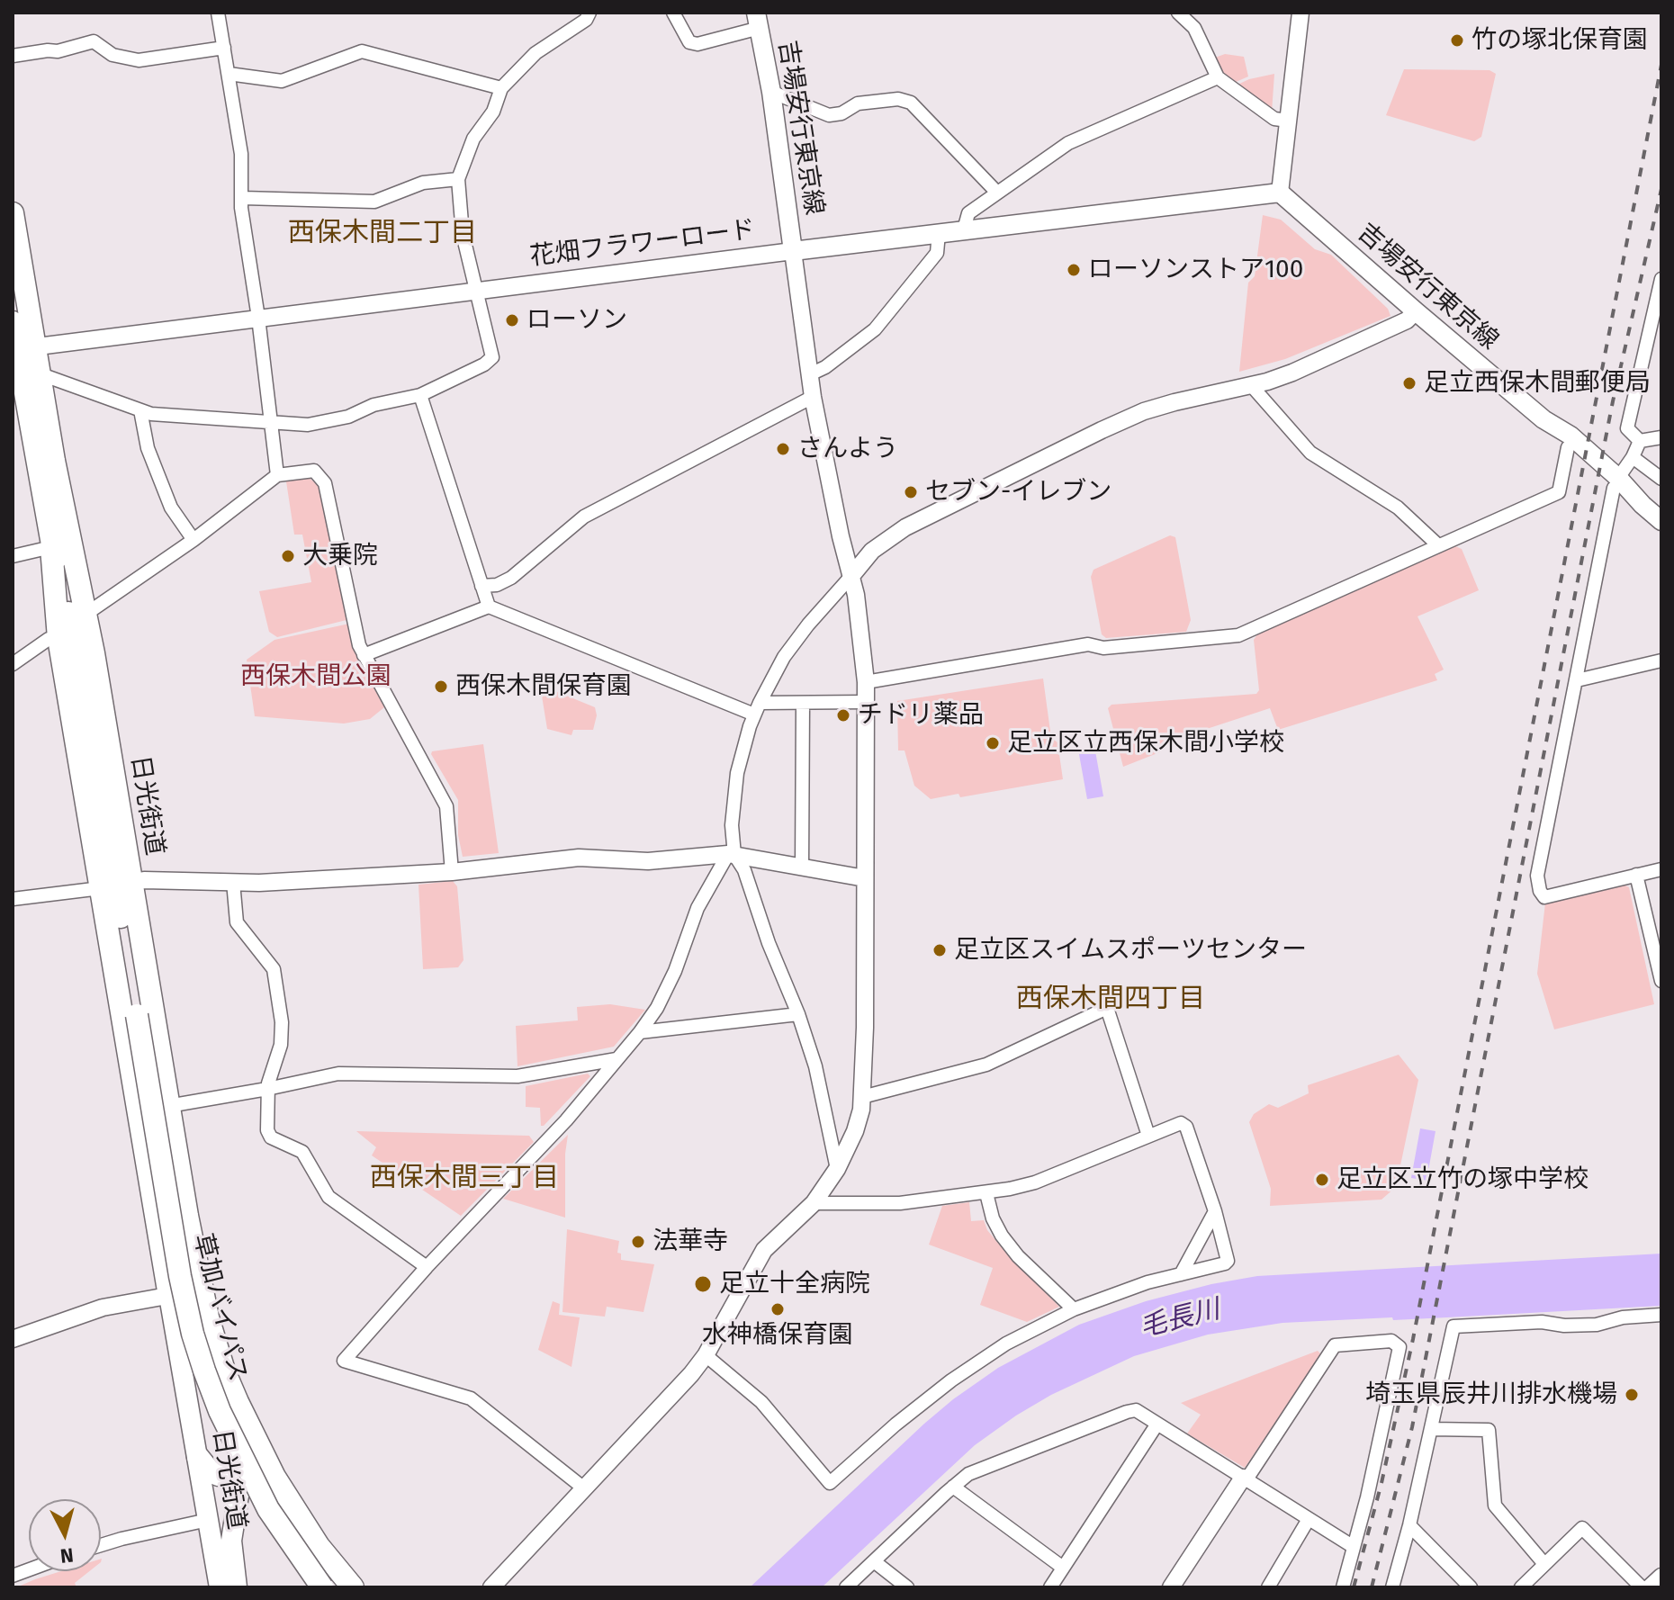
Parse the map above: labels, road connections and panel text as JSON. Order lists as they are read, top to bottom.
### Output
{
  "streets": {
    "highway": ["日光街道", "草加バイパス"],
    "main road": ["吉場安行東京線", "花畑フラワーロード"]
  },
  "crossings": [
    ["吉場安行東京線", "花畑フラワーロード"],
    ["花畑フラワーロード", "日光街道"],
    ["日光街道", "草加バイパス"]
  ],
  "districts": ["西保木間二丁目", "西保木間四丁目", "西保木間三丁目"],
  "water": ["毛長川"],
  "parks": ["西保木間公園"],
  "places": [
    "竹の塚北保育園",
    "ローソンストア100",
    "ローソン",
    "足立西保木間郵便局",
    "さんよう",
    "セブン-イレブン",
    "大乗院",
    "西保木間保育園",
    "チドリ薬品",
    "足立区立西保木間小学校",
    "足立区スイムスポーツセンター",
    "足立区立竹の塚中学校",
    "法華寺",
    "足立十全病院",
    "水神橋保育園",
    "埼玉県辰井川排水機場"
  ],
  "north": "bottom"
}
